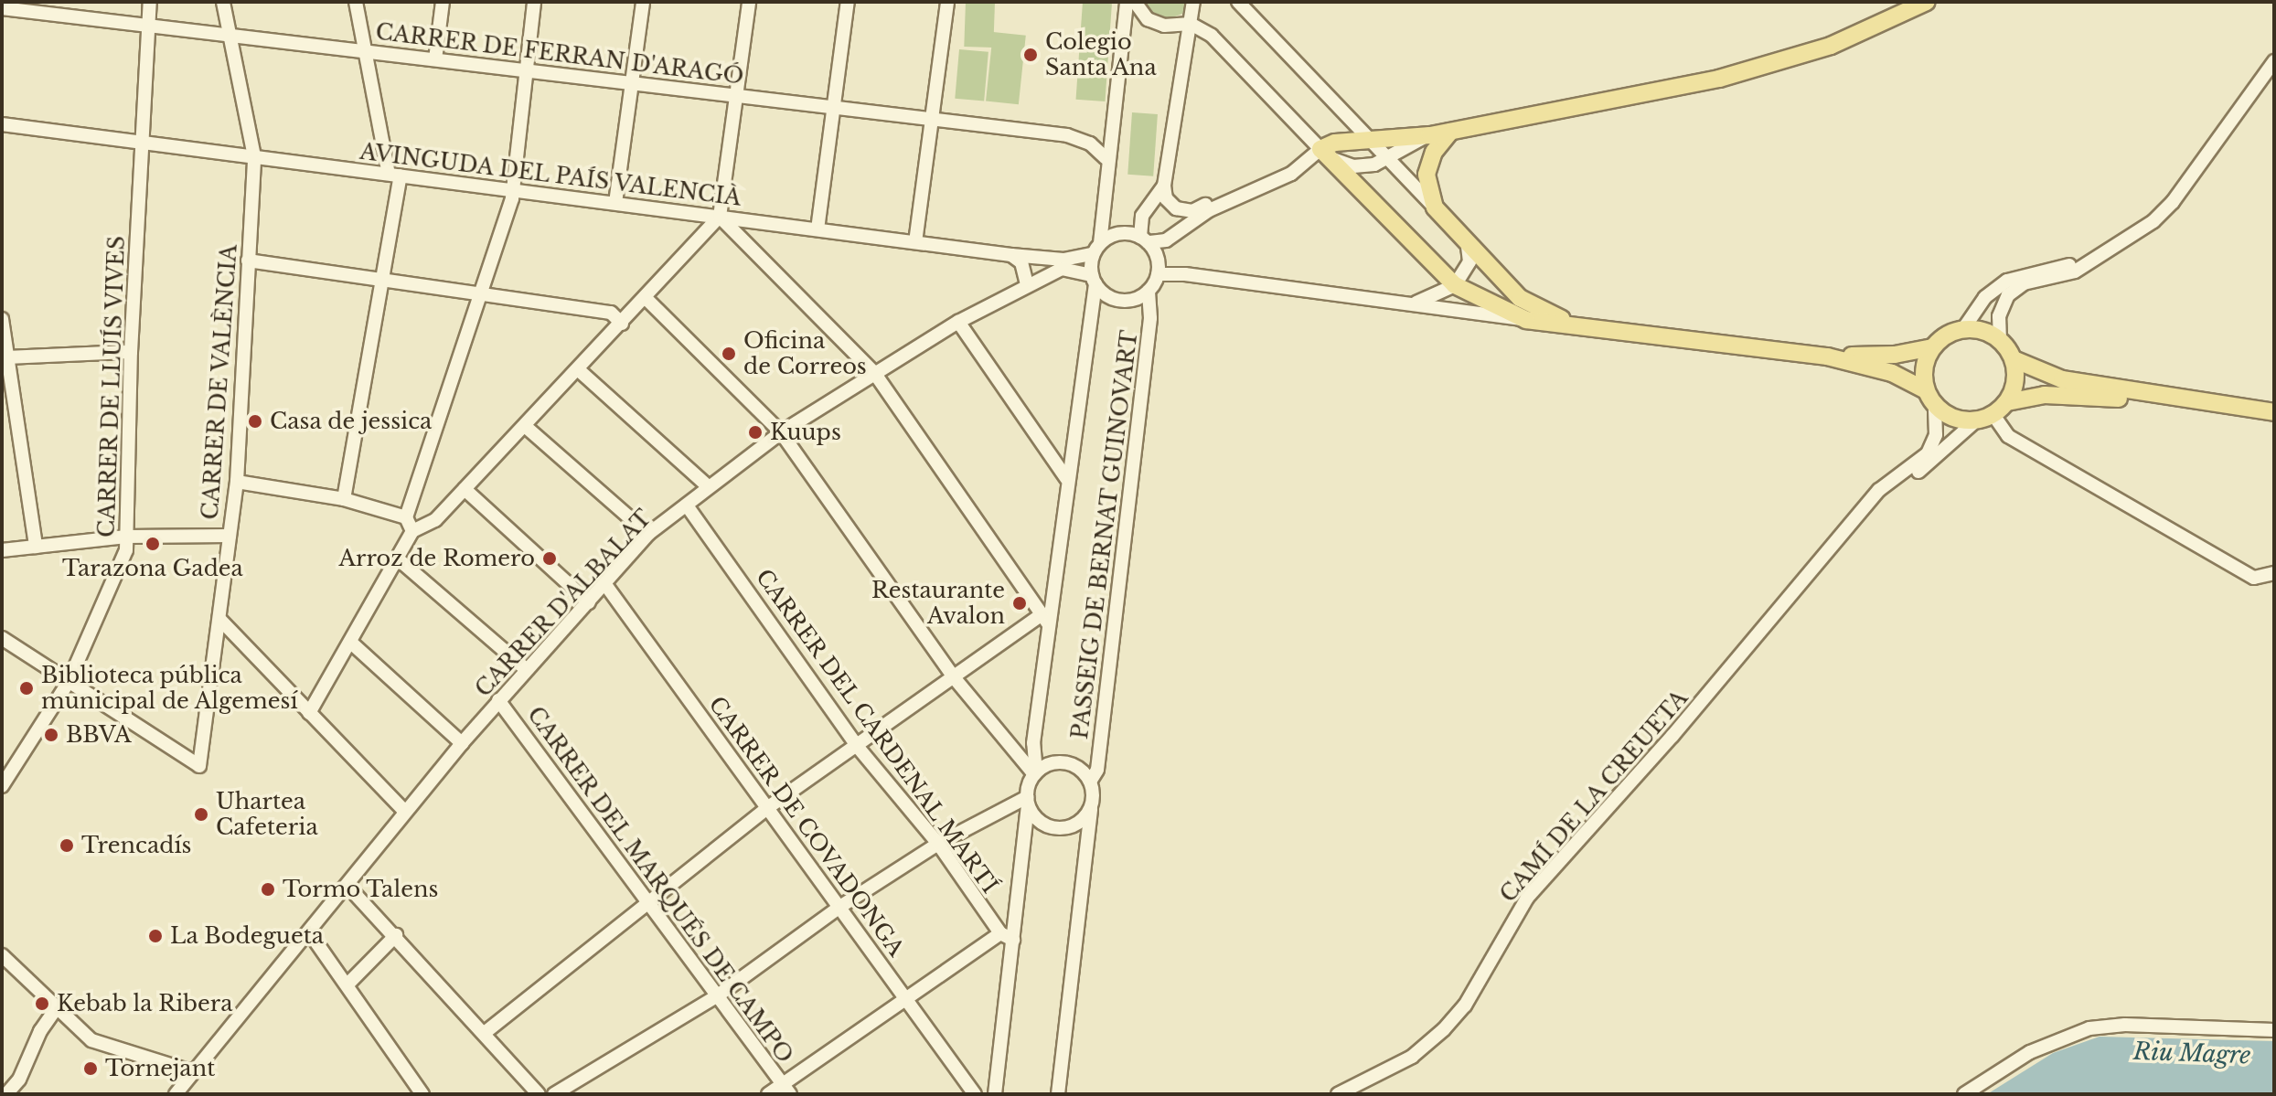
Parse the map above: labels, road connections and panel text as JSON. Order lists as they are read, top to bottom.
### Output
{
  "streets": {
    "street": [
      "CARRER DE FERRAN D'ARAGÓ",
      "AVINGUDA DEL PAÍS VALENCIÀ",
      "CARRER DE VALÈNCIA",
      "CARRER DE LLUÍS VIVES",
      "PASSEIG DE BERNAT GUINOVART",
      "CARRER D'ALBALAT",
      "CARRER DEL CARDENAL MARTÍ",
      "CAMÍ DE LA CREUETA",
      "CARRER DE COVADONGA",
      "CARRER DEL MARQUÉS DE CAMPO"
    ]
  },
  "crossings": [
    ["CARRER DE FERRAN D'ARAGÓ", "CARRER DE VALÈNCIA"],
    ["CARRER DE FERRAN D'ARAGÓ", "CARRER DE LLUÍS VIVES"],
    ["AVINGUDA DEL PAÍS VALENCIÀ", "CARRER DE VALÈNCIA"],
    ["AVINGUDA DEL PAÍS VALENCIÀ", "CARRER DE LLUÍS VIVES"],
    ["AVINGUDA DEL PAÍS VALENCIÀ", "PASSEIG DE BERNAT GUINOVART"],
    ["AVINGUDA DEL PAÍS VALENCIÀ", "CARRER D'ALBALAT"],
    ["CARRER DE VALÈNCIA", "CARRER DE LLUÍS VIVES"],
    ["PASSEIG DE BERNAT GUINOVART", "CARRER D'ALBALAT"],
    ["CARRER D'ALBALAT", "CARRER DEL CARDENAL MARTÍ"],
    ["CARRER D'ALBALAT", "CARRER DE COVADONGA"],
    ["CARRER D'ALBALAT", "CARRER DEL MARQUÉS DE CAMPO"]
  ],
  "water": ["Riu Magre"],
  "places": [
    "Colegio Santa Ana",
    "Oficina de Correos",
    "Casa de jessica",
    "Kuups",
    "Tarazona Gadea",
    "Arroz de Romero",
    "Restaurante Avalon",
    "Biblioteca pública municipal de Algemesí",
    "BBVA",
    "Uhartea Cafeteria",
    "Trencadís",
    "Tormo Talens",
    "La Bodegueta",
    "Kebab la Ribera",
    "Tornejant"
  ]
}
